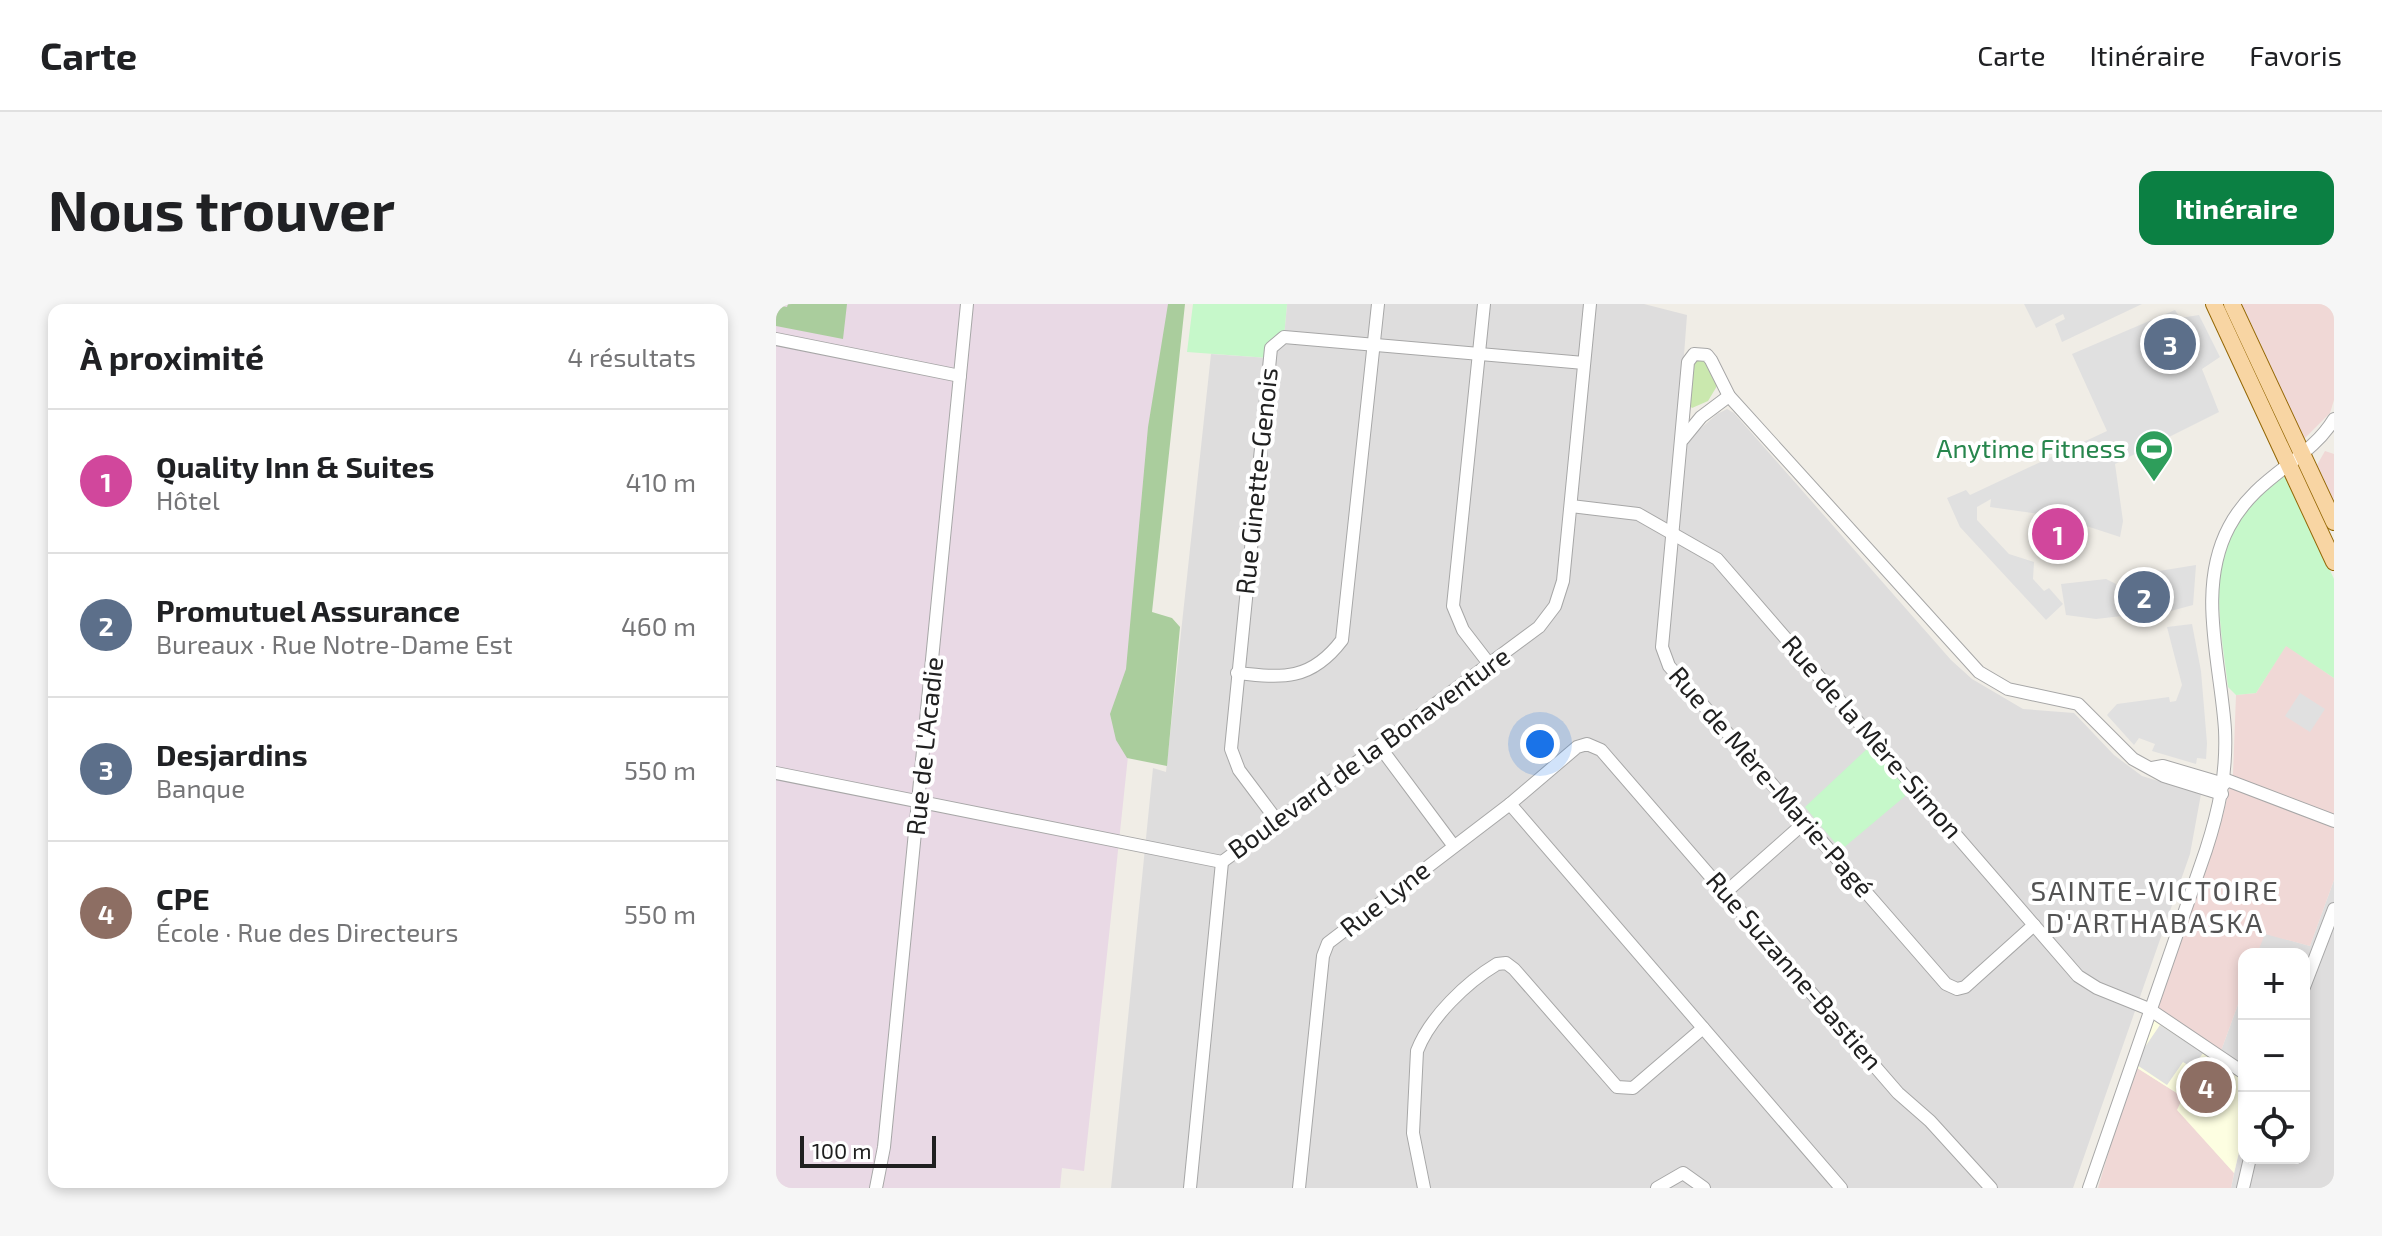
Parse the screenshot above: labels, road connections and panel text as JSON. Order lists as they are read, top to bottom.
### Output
{
  "streets": {
    "street": [
      "Rue Ginette-Genois",
      "Rue de la Mère-Simon",
      "Rue de L'Acadie",
      "Boulevard de la Bonaventure",
      "Rue de Mère-Marie-Pagé",
      "Rue Lyne",
      "Rue Suzanne-Bastien"
    ]
  },
  "crossings": [
    ["Rue Ginette-Genois", "Boulevard de la Bonaventure"],
    ["Rue de la Mère-Simon", "Boulevard de la Bonaventure"],
    ["Rue de la Mère-Simon", "Rue de Mère-Marie-Pagé"],
    ["Rue de L'Acadie", "Boulevard de la Bonaventure"],
    ["Rue Lyne", "Rue Suzanne-Bastien"]
  ],
  "districts": ["SAINTE-VICTOIRE D'ARTHABASKA"],
  "places": {
    "sports": ["Anytime Fitness"]
  },
  "scale_bar": "100 m",
  "page": {
    "header": "Carte",
    "nav": ["Carte", "Itinéraire", "Favoris"],
    "buttons": "Itinéraire",
    "title": "Nous trouver",
    "heading": ["À proximité", "4 résultats"],
    "pins": [
      "3",
      "1",
      "2",
      "4"
    ],
    "list": [
      {
        "mark": "1",
        "name": "Quality Inn & Suites",
        "note": "Hôtel",
        "value": "410 m"
      },
      {
        "mark": "2",
        "name": "Promutuel Assurance",
        "note": "Bureaux · Rue Notre-Dame Est",
        "value": "460 m"
      },
      {
        "mark": "3",
        "name": "Desjardins",
        "note": "Banque",
        "value": "550 m"
      },
      {
        "mark": "4",
        "name": "CPE",
        "note": "École · Rue des Directeurs",
        "value": "550 m"
      }
    ],
    "map_buttons": ["+", "−"],
    "scale": "100 m"
  }
}
